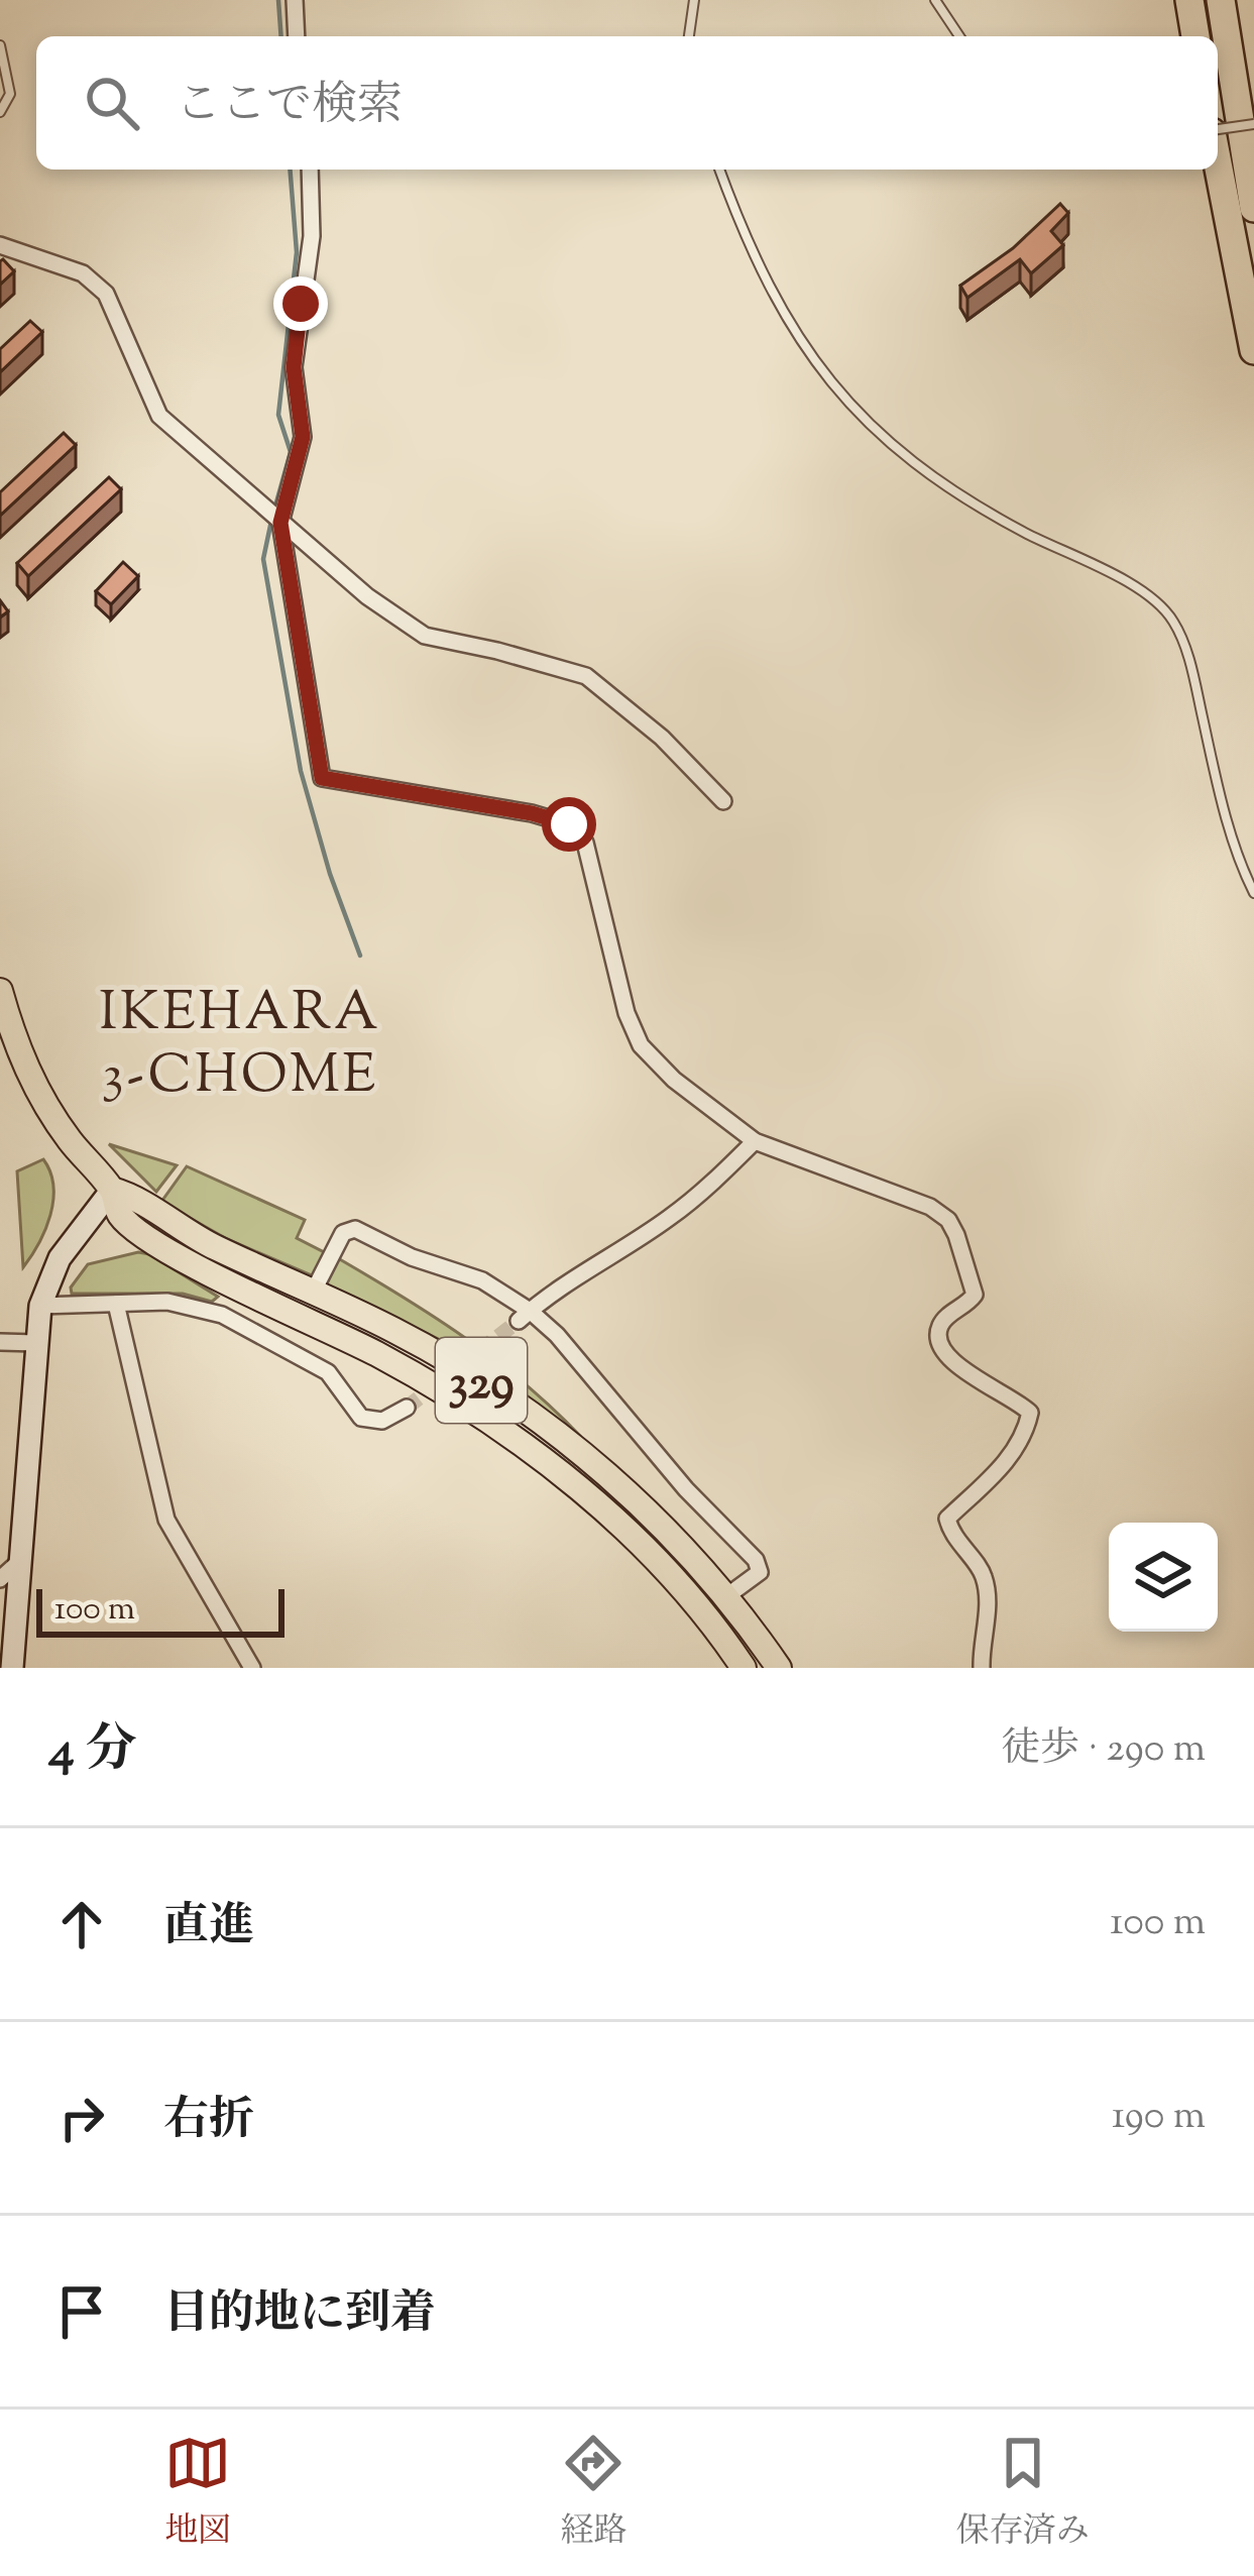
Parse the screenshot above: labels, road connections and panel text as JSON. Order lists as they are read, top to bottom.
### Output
{
  "streets": {
    "highway": ["329"]
  },
  "districts": ["IKEHARA 3-CHOME"],
  "scale_bar": "100 m",
  "page": {
    "search": "ここで検索",
    "scale": "100 m",
    "heading": ["4 分", "徒歩 · 290 m"],
    "list": [
      ["直進", "100 m"],
      ["右折", "190 m"],
      "目的地に到着"
    ],
    "nav": ["地図", "経路", "保存済み"]
  }
}
